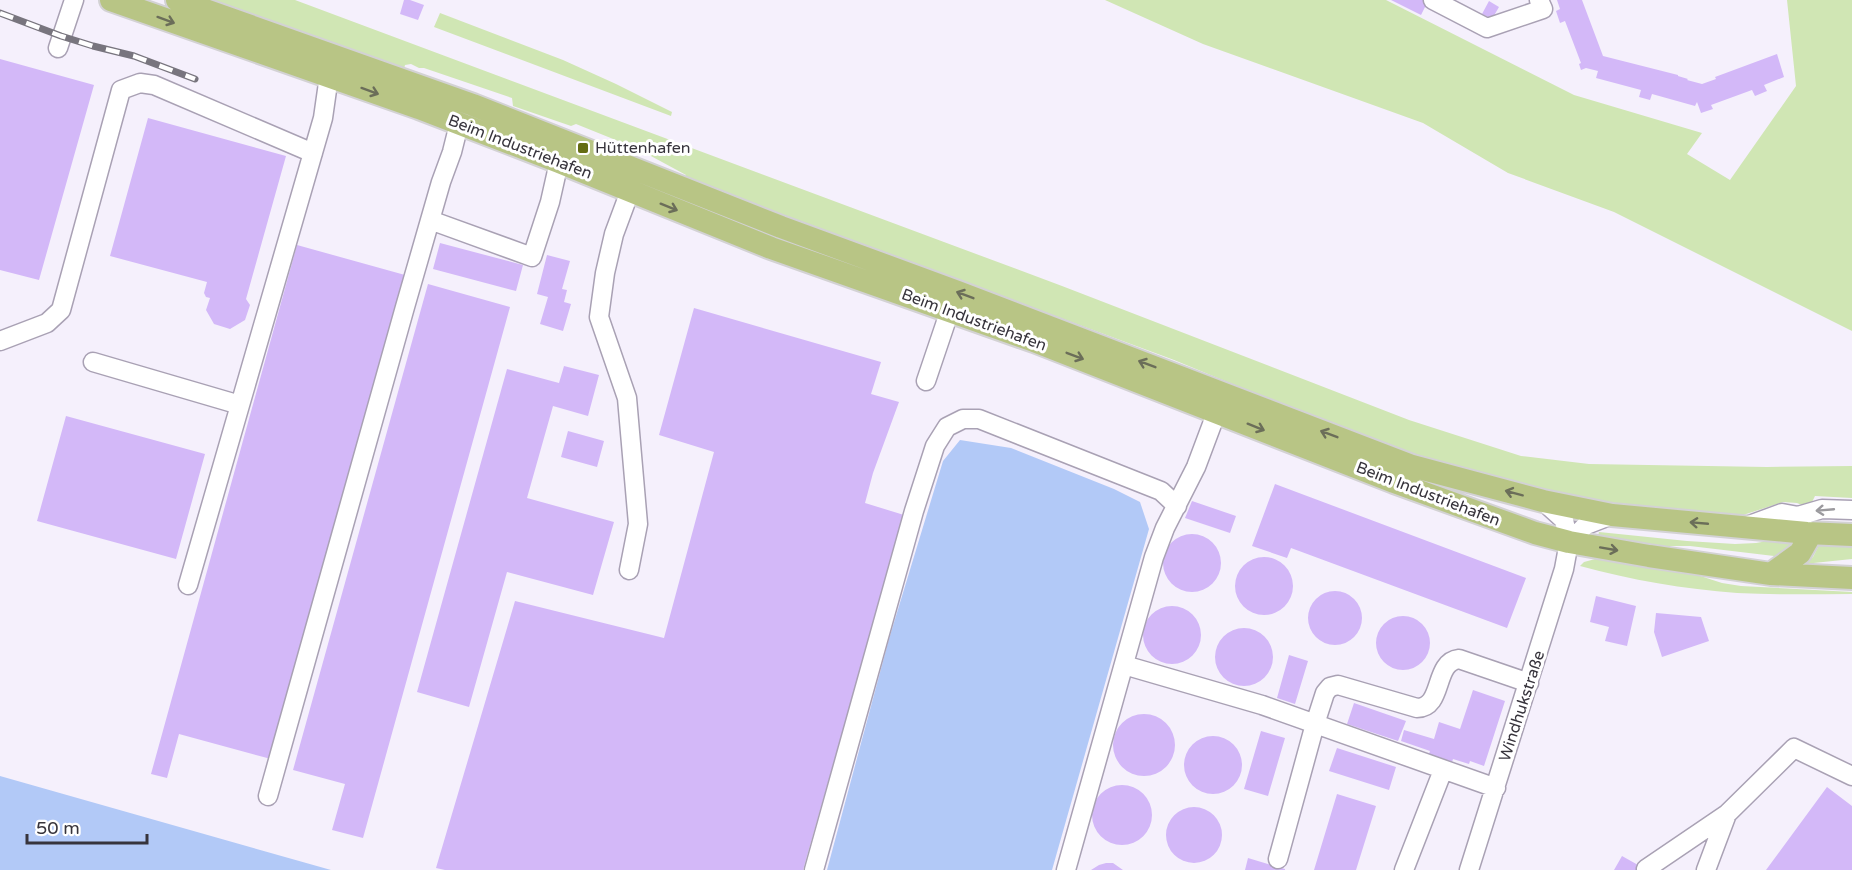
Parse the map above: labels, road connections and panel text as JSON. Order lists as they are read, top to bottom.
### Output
{
  "streets": {
    "main road": ["Beim Industriehafen"],
    "street": ["Windhukstraße"]
  },
  "crossings": [
    ["Beim Industriehafen", "Windhukstraße"]
  ],
  "places": {
    "transit": ["Hüttenhafen"]
  },
  "scale_bar": "50 m"
}
